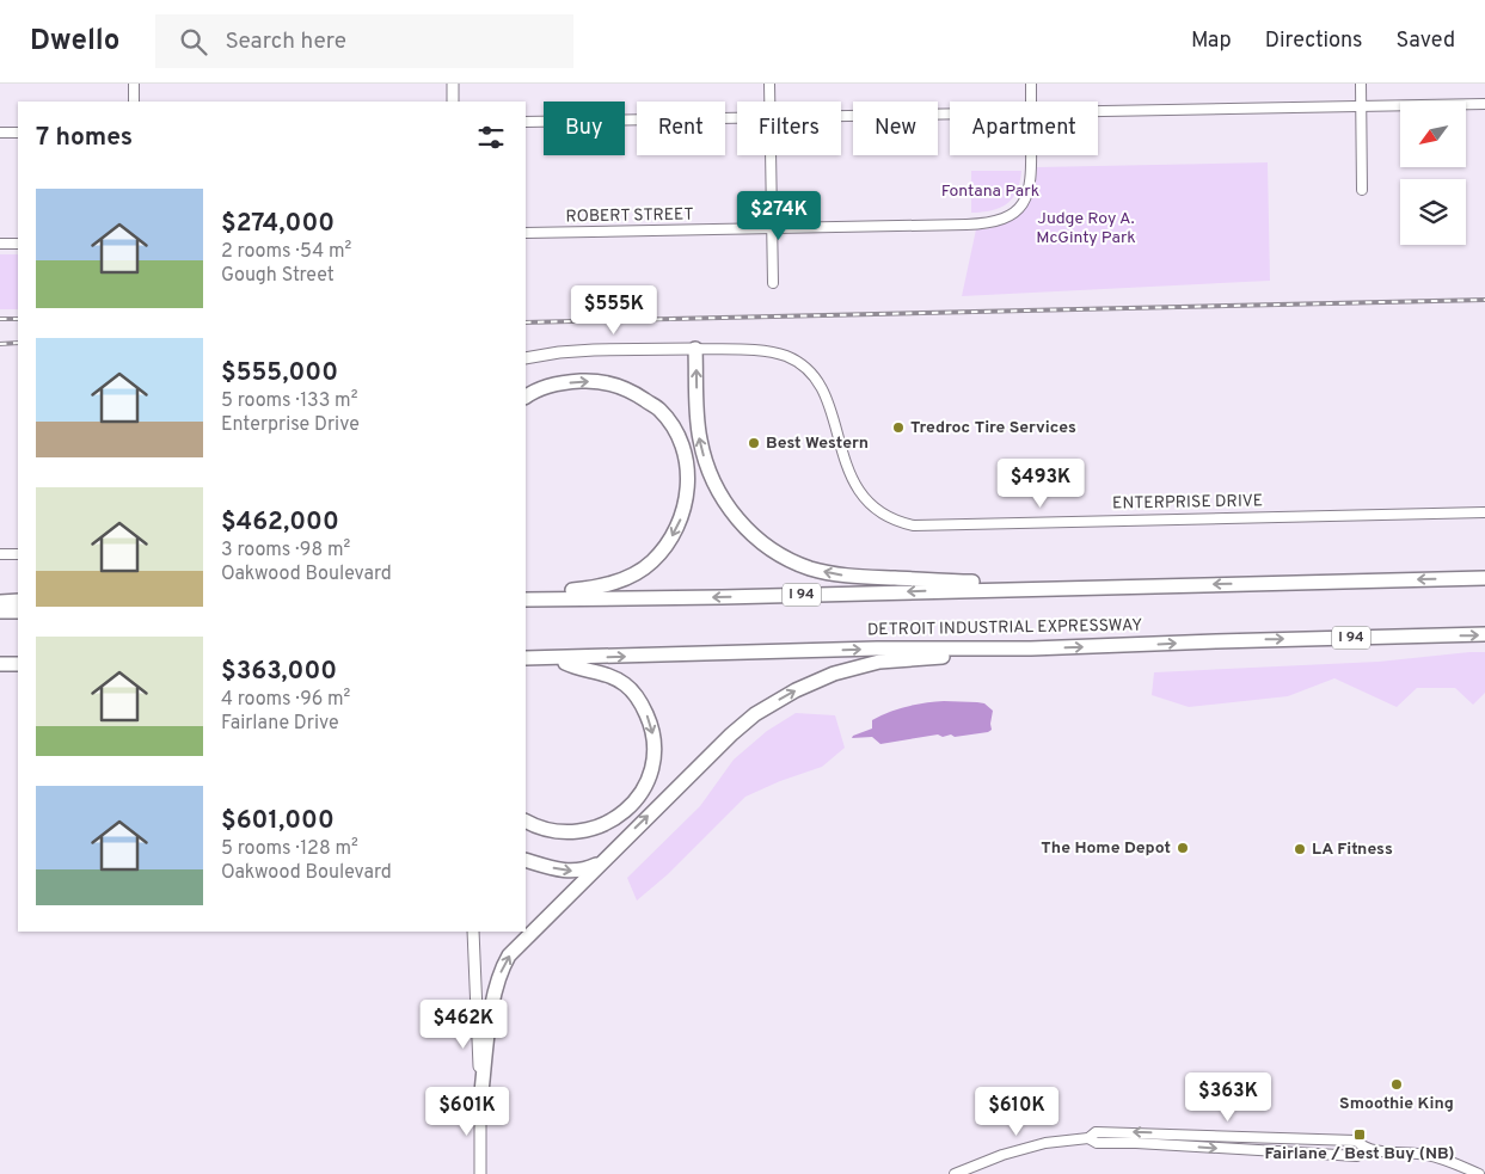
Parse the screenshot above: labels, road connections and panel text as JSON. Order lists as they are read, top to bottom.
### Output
{
  "streets": {
    "highway": ["I 94", "DETROIT INDUSTRIAL EXPRESSWAY"],
    "main road": ["ENTERPRISE DRIVE"],
    "street": ["ROBERT STREET"]
  },
  "parks": ["Fontana Park", "Judge Roy A. McGinty Park"],
  "places": {
    "other": [
      "Tredroc Tire Services",
      "Best Western",
      "The Home Depot",
      "LA Fitness",
      "Smoothie King"
    ],
    "transit": ["Fairlane / Best Buy (NB)"]
  },
  "north": "bottom left",
  "page": {
    "header": "Dwello",
    "search": "Search here",
    "nav": ["Map", "Directions", "Saved"],
    "chip": [
      "Buy",
      "Rent",
      "Filters",
      "New",
      "Apartment"
    ],
    "heading": "7 homes",
    "list": [
      {
        "name": "$274,000",
        "note": "2 rooms · 54 m² · Gough Street"
      },
      {
        "name": "$555,000",
        "note": "5 rooms · 133 m² · Enterprise Drive"
      },
      {
        "name": "$462,000",
        "note": "3 rooms · 98 m² · Oakwood Boulevard"
      },
      {
        "name": "$363,000",
        "note": "4 rooms · 96 m² · Fairlane Drive"
      },
      {
        "name": "$601,000",
        "note": "5 rooms · 128 m² · Oakwood Boulevard"
      }
    ],
    "price": [
      "$274K",
      "$555K",
      "$493K",
      "$462K",
      "$363K",
      "$601K",
      "$610K"
    ]
  }
}
